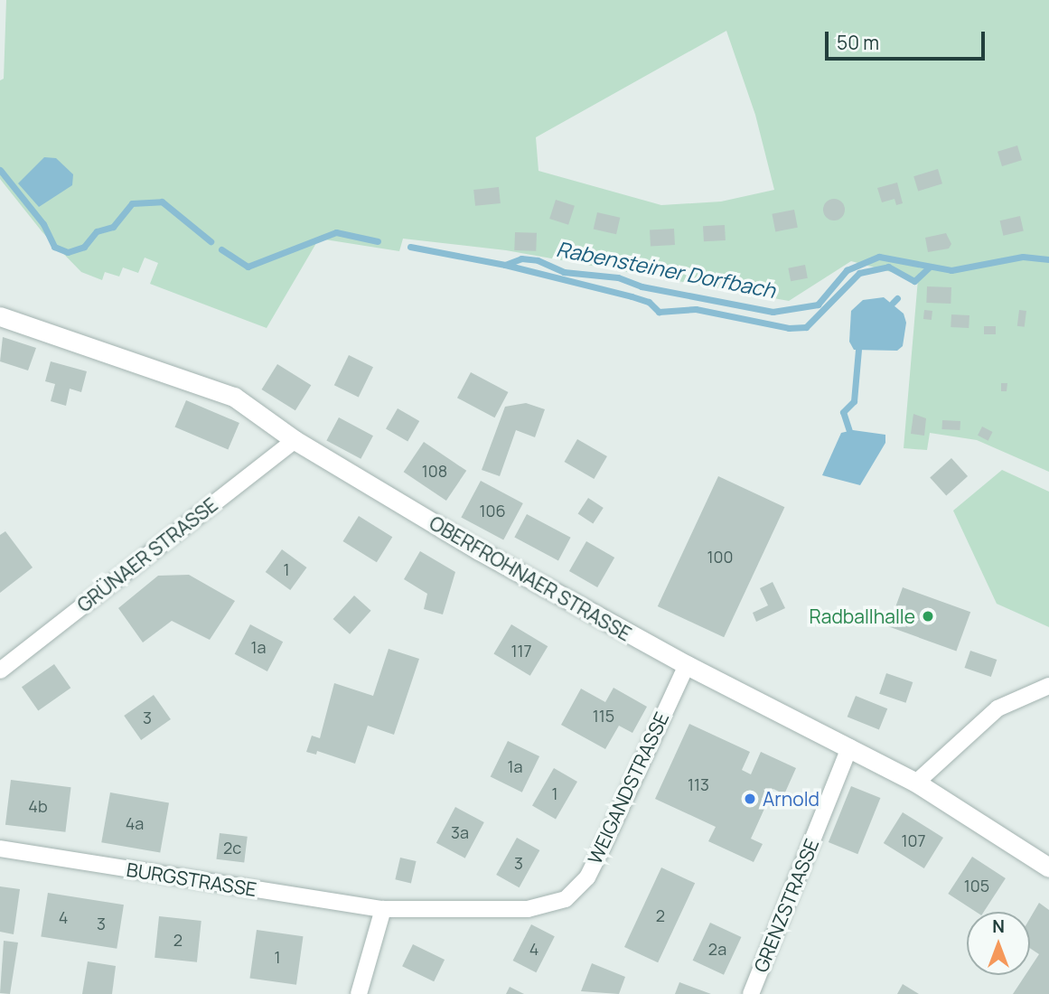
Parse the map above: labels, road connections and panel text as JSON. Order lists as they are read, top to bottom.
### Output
{
  "streets": {
    "main road": ["OBERFROHNAER STRASSE"],
    "street": [
      "GRÜNAER STRASSE",
      "WEIGANDSTRASSE",
      "BURGSTRASSE",
      "GRENZSTRASSE"
    ]
  },
  "crossings": [
    ["GRÜNAER STRASSE", "OBERFROHNAER STRASSE"],
    ["OBERFROHNAER STRASSE", "WEIGANDSTRASSE"],
    ["OBERFROHNAER STRASSE", "GRENZSTRASSE"],
    ["WEIGANDSTRASSE", "BURGSTRASSE"]
  ],
  "water": ["Rabensteiner Dorfbach"],
  "places": ["Radballhalle", "Arnold"],
  "house_numbers": [
    "108",
    "106",
    "100",
    "1",
    "1a",
    "117",
    "115",
    "3",
    "1a",
    "113",
    "1",
    "4b",
    "4a",
    "3a",
    "107",
    "2c",
    "3",
    "105",
    "2",
    "4",
    "3",
    "2",
    "4",
    "2a",
    "1"
  ],
  "scale_bar": "50 m",
  "north": "top"
}
